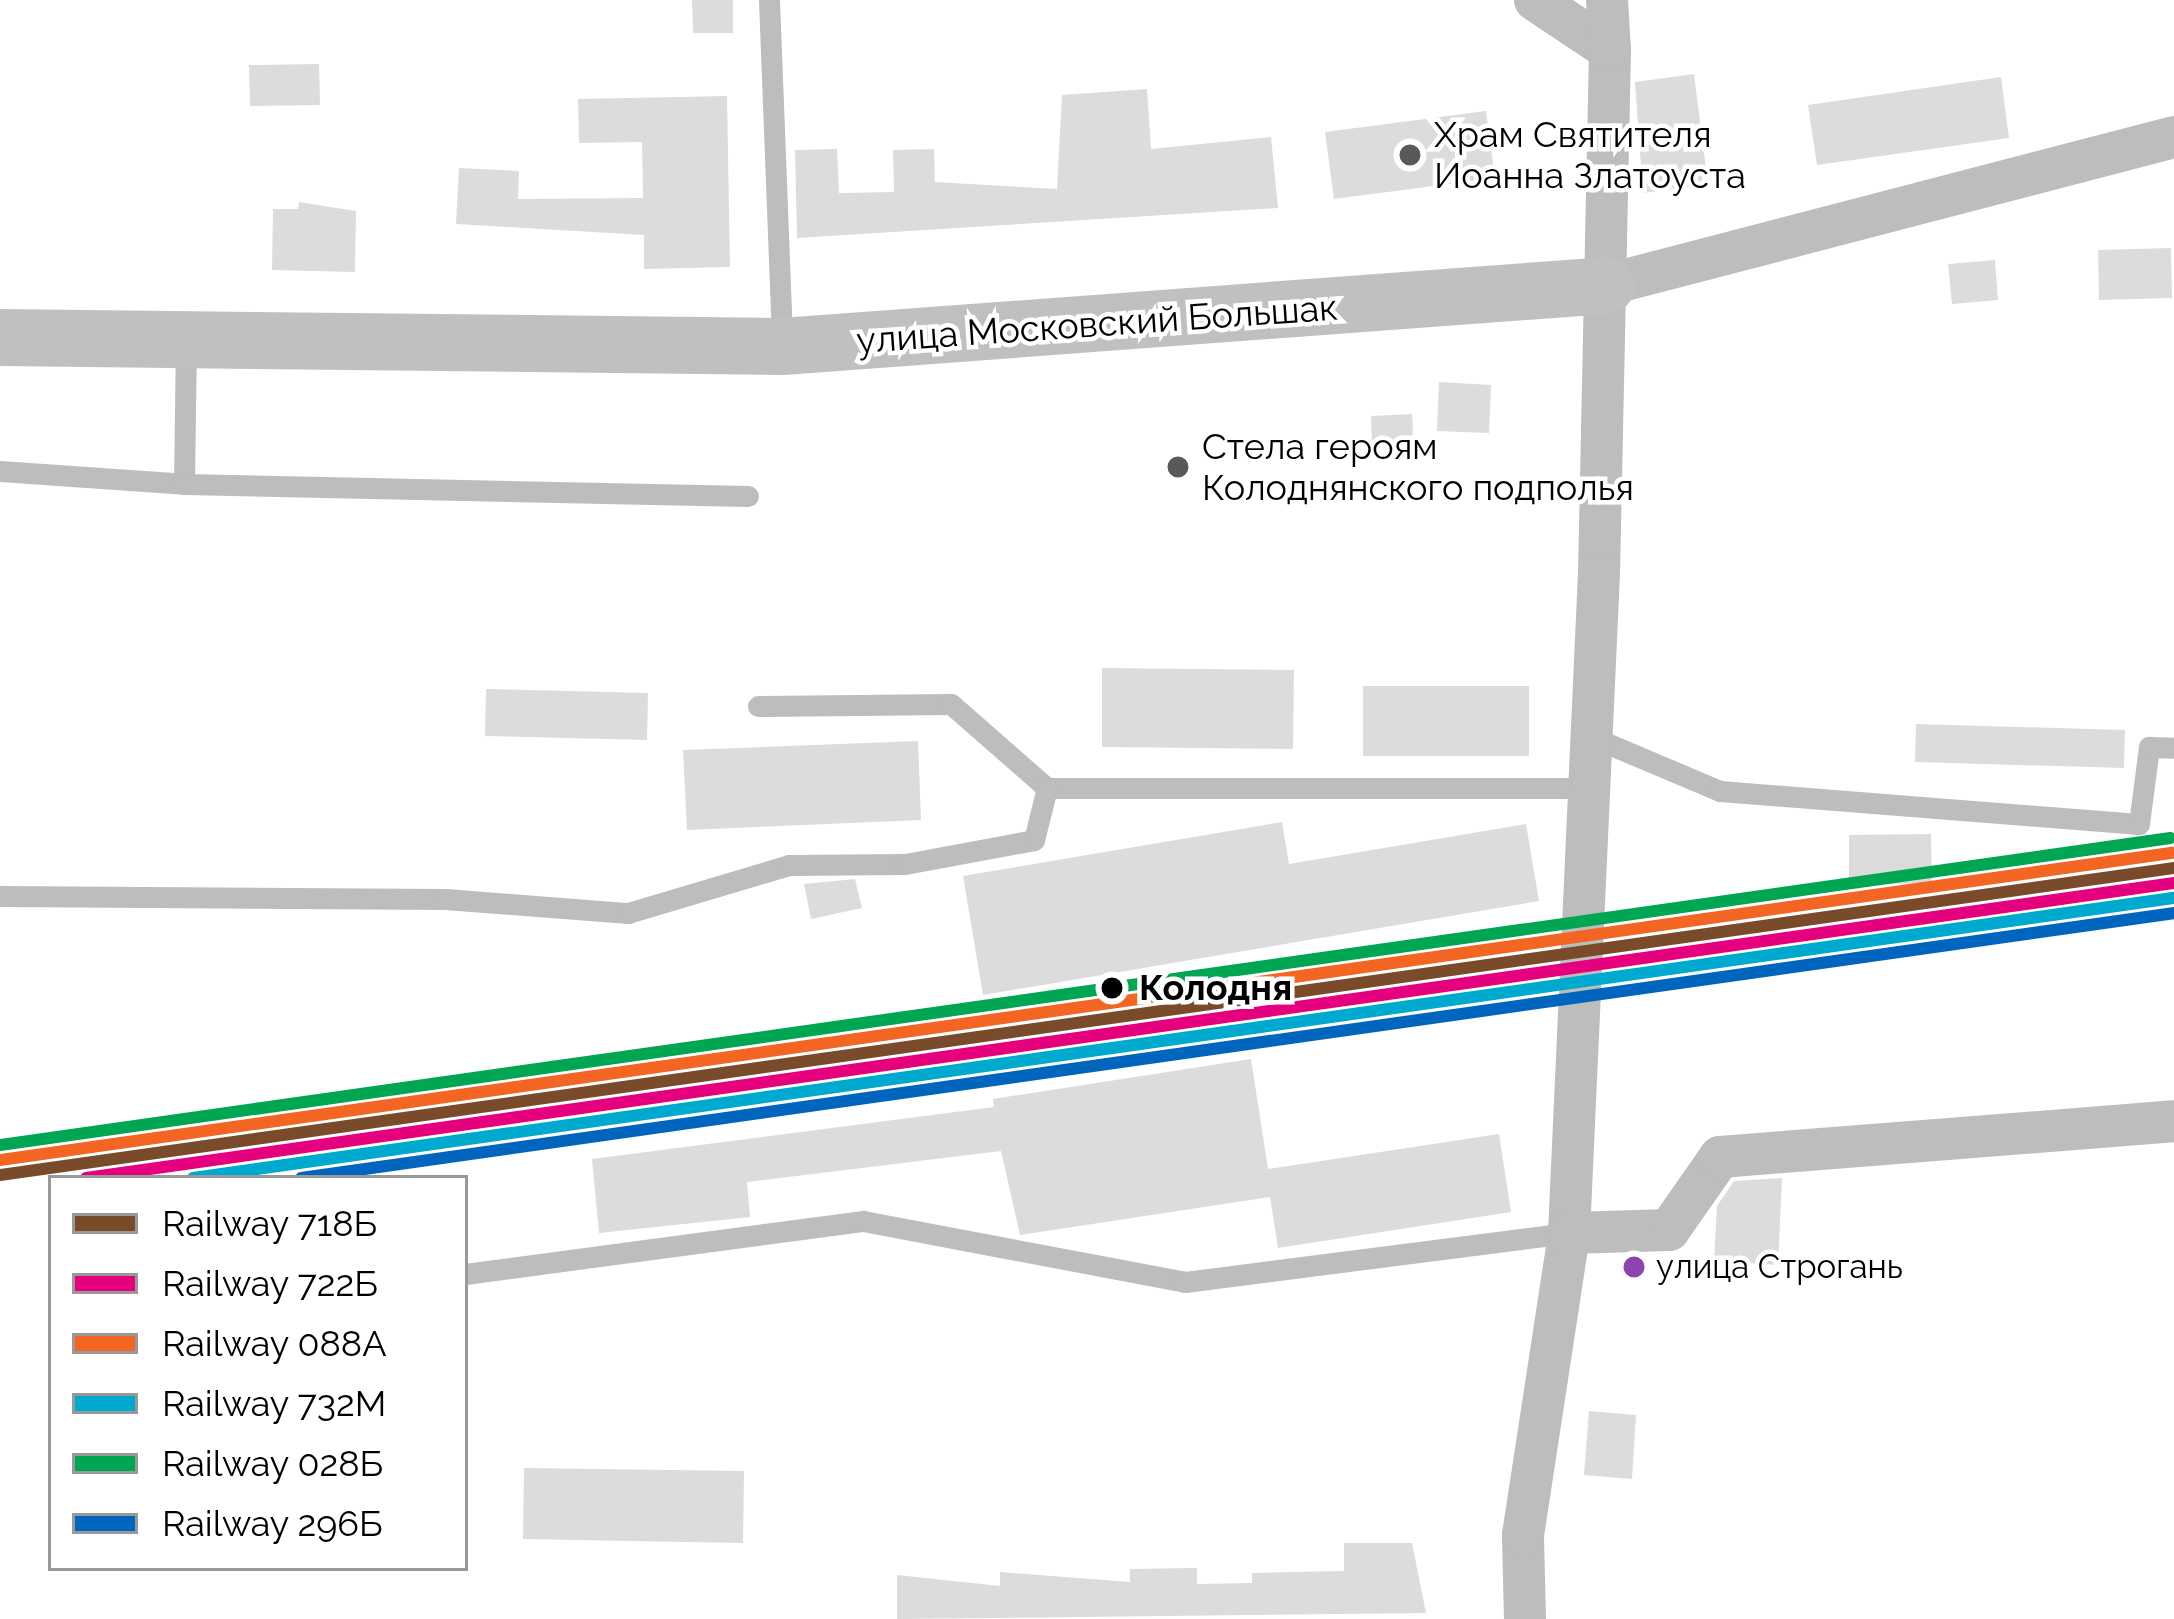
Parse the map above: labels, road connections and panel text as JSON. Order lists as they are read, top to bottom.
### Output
{
  "streets": {
    "street": ["улица Московский Большак"]
  },
  "places": [
    "Храм Святителя Иоанна Златоуста",
    "Стела героям Колоднянского подполья",
    "Колодня",
    "улица Строгань"
  ],
  "lines": [
    "rail line 028Б",
    "rail line 088А",
    "rail line 718Б",
    "rail line 722Б",
    "rail line 732М",
    "rail line 296Б"
  ],
  "legend": [
    "Railway 718Б",
    "Railway 722Б",
    "Railway 088А",
    "Railway 732М",
    "Railway 028Б",
    "Railway 296Б"
  ]
}
